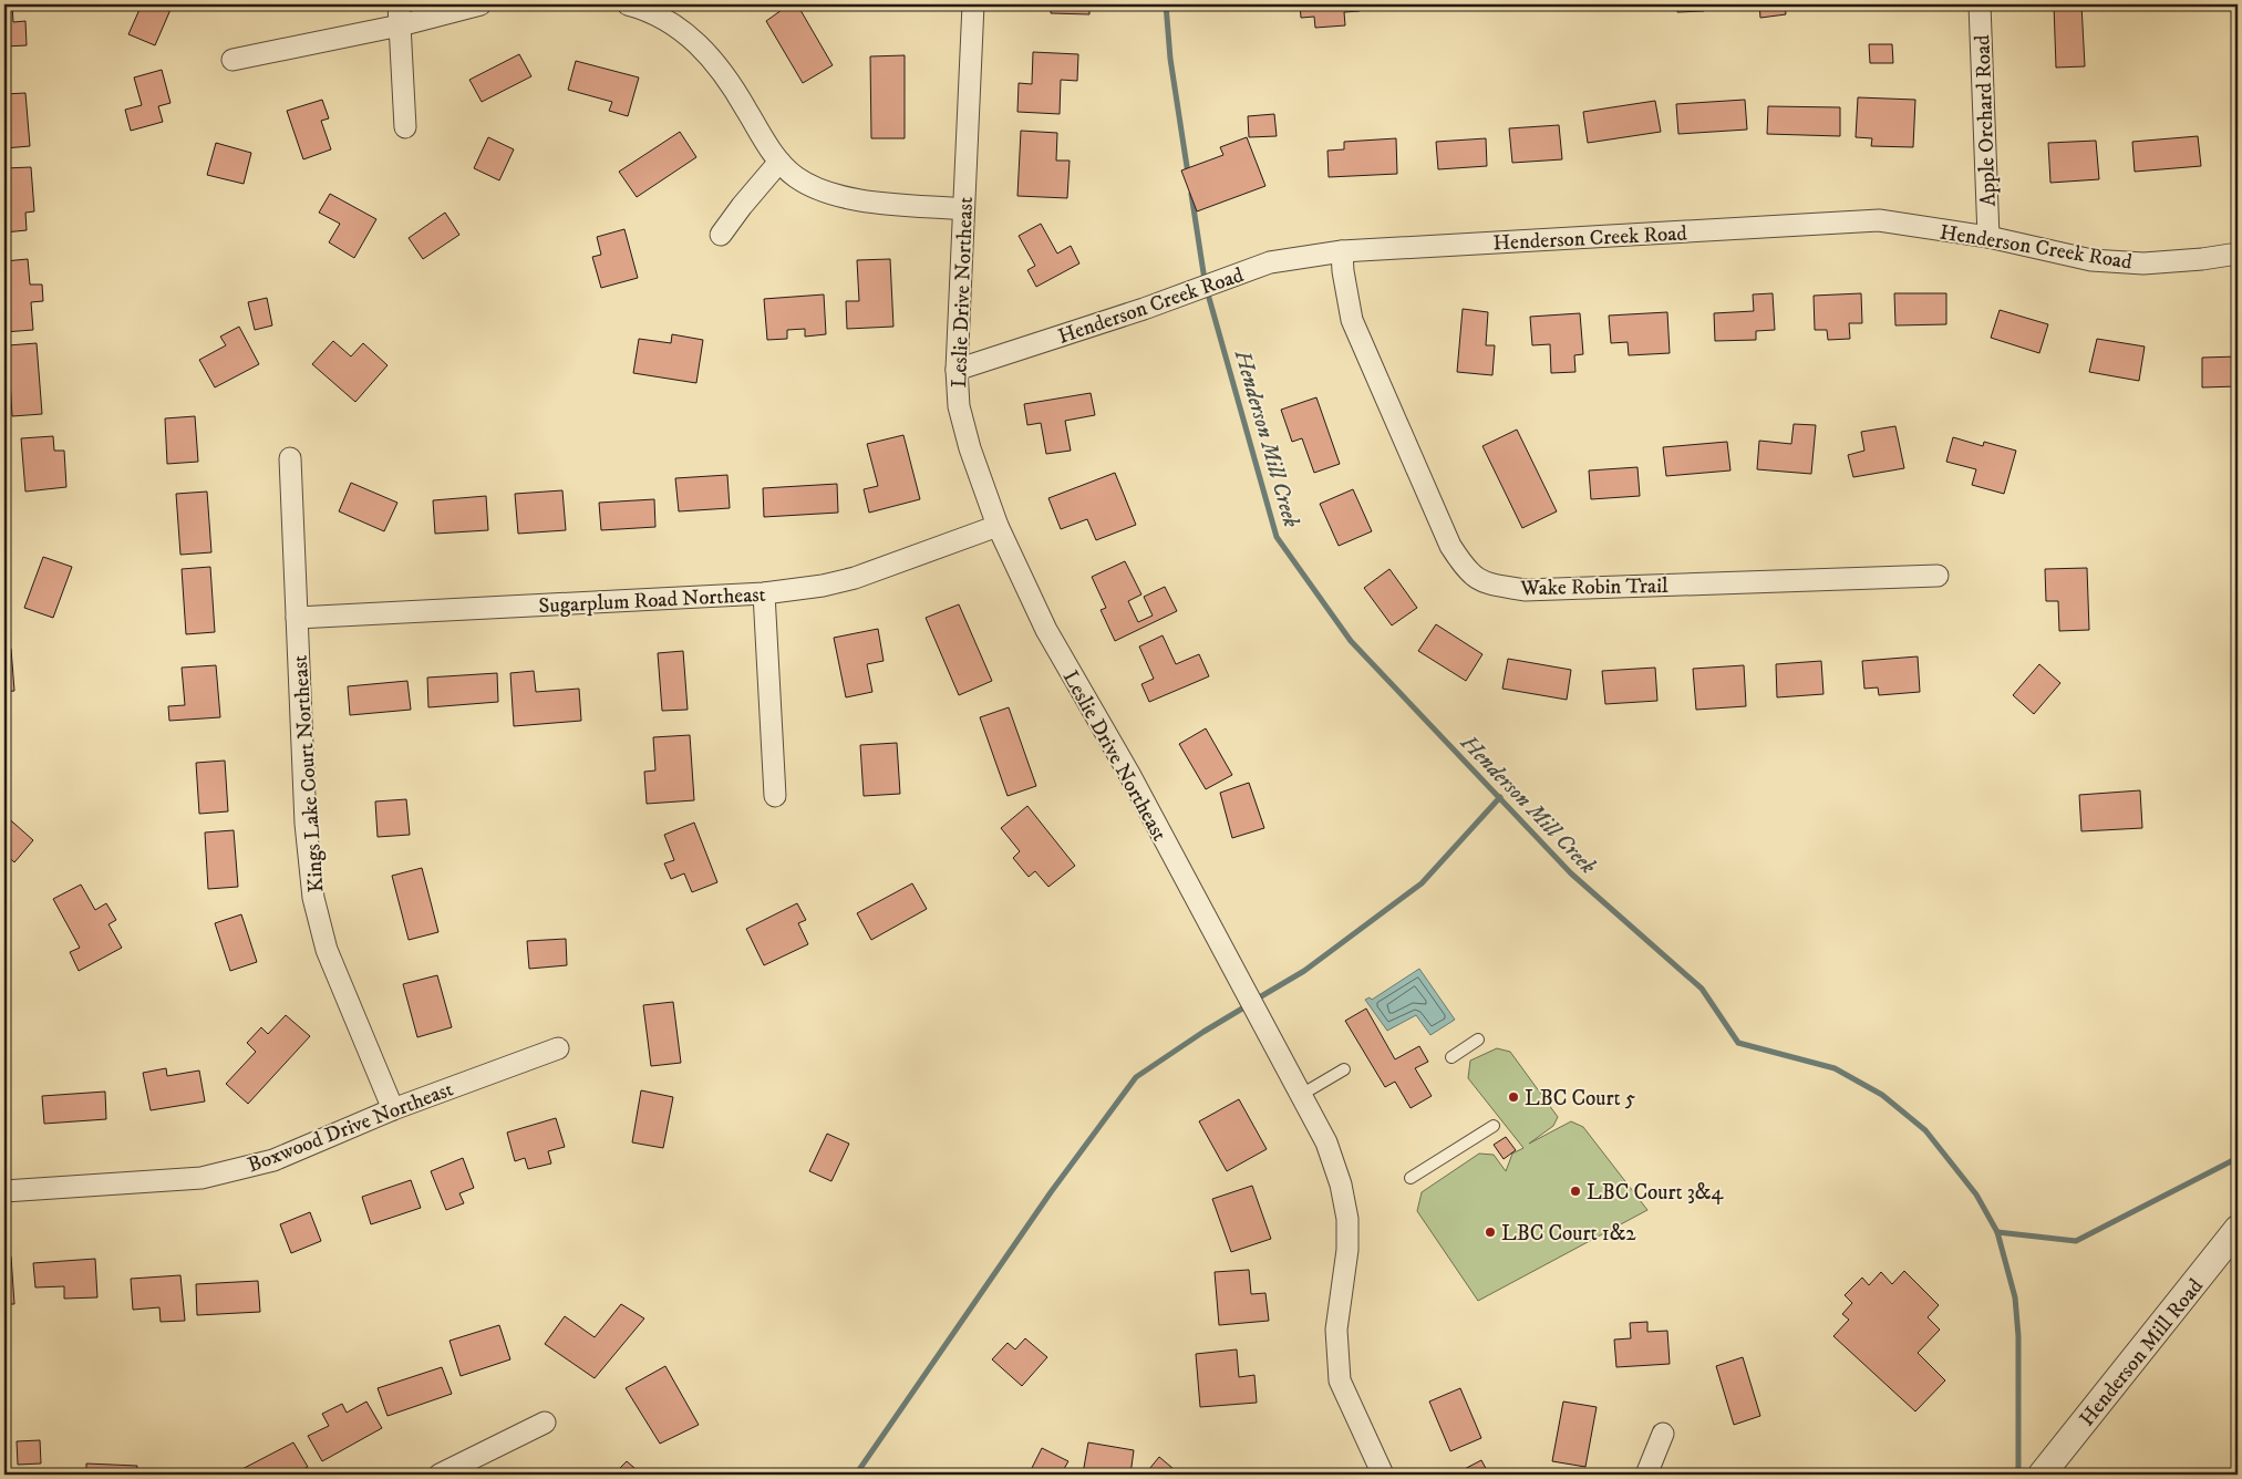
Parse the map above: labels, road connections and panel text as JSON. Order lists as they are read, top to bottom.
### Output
{
  "streets": {
    "street": [
      "Apple Orchard Road",
      "Henderson Creek Road",
      "Leslie Drive Northeast",
      "Wake Robin Trail",
      "Sugarplum Road Northeast",
      "Kings Lake Court Northeast",
      "Boxwood Drive Northeast",
      "Henderson Mill Road"
    ]
  },
  "crossings": [
    ["Apple Orchard Road", "Henderson Creek Road"],
    ["Henderson Creek Road", "Leslie Drive Northeast"],
    ["Henderson Creek Road", "Wake Robin Trail"],
    ["Leslie Drive Northeast", "Sugarplum Road Northeast"],
    ["Sugarplum Road Northeast", "Kings Lake Court Northeast"],
    ["Kings Lake Court Northeast", "Boxwood Drive Northeast"]
  ],
  "water": ["Henderson Mill Creek"],
  "places": ["LBC Court 5", "LBC Court 3&4", "LBC Court 1&2"]
}
